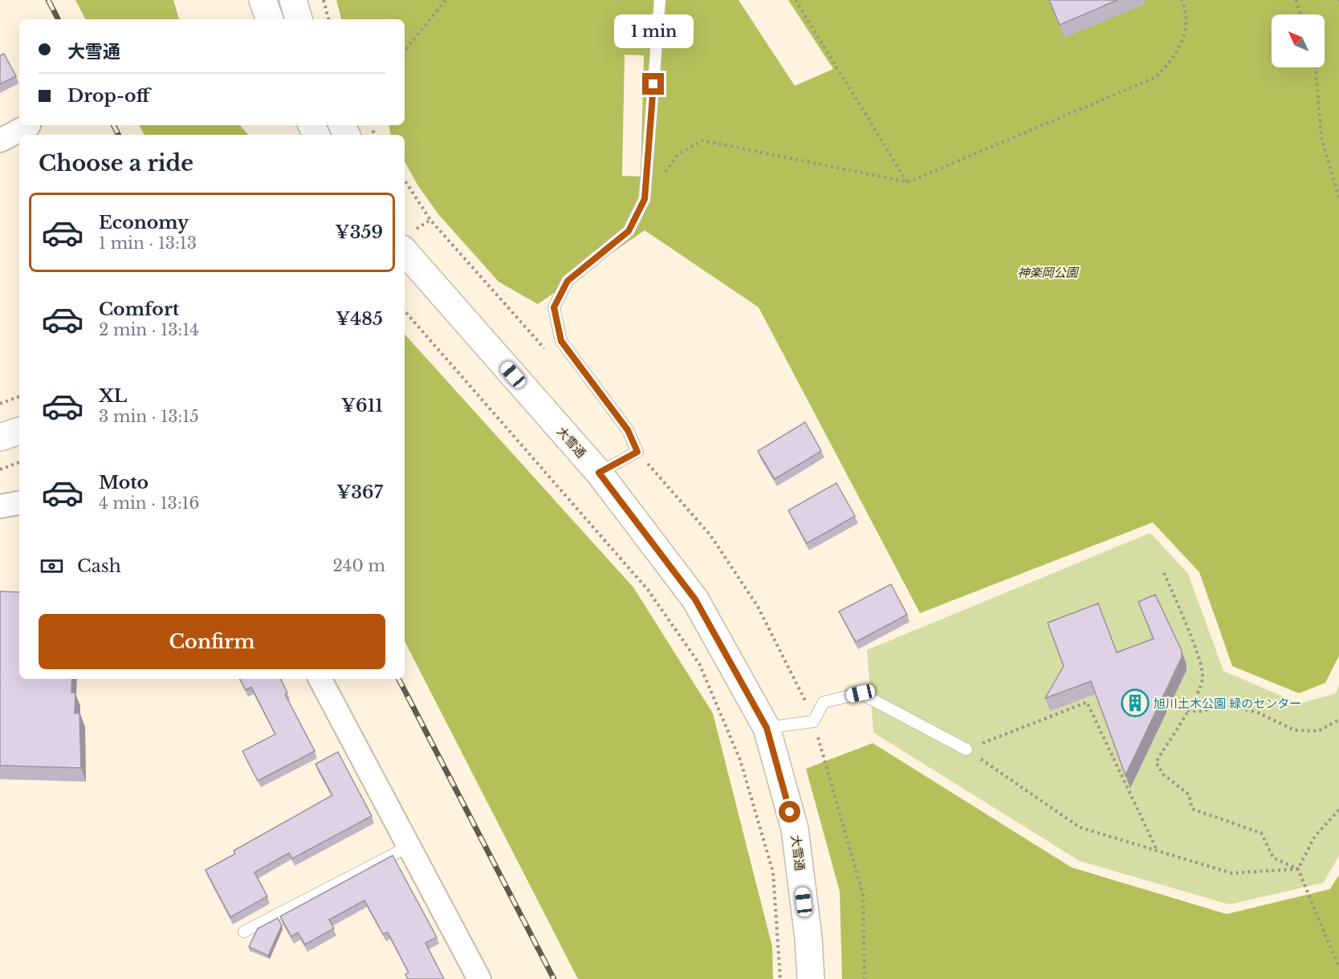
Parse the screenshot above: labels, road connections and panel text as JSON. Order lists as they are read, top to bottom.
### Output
{
  "streets": {
    "main road": ["大雪通"]
  },
  "parks": ["神楽岡公園"],
  "places": {
    "building": ["旭川土木公園 緑のセンター"]
  },
  "north": "top left",
  "page": {
    "bubble": "1 min",
    "banner": ["大雪通", "Drop-off"],
    "heading": "Choose a ride",
    "list": [
      {
        "name": "Economy",
        "note": "1 min · 13:13",
        "value": "¥359"
      },
      {
        "name": "Comfort",
        "note": "2 min · 13:14",
        "value": "¥485"
      },
      {
        "name": "XL",
        "note": "3 min · 13:15",
        "value": "¥611"
      },
      {
        "name": "Moto",
        "note": "4 min · 13:16",
        "value": "¥367"
      }
    ],
    "pay": ["Cash", "240 m"],
    "buttons": "Confirm"
  }
}
